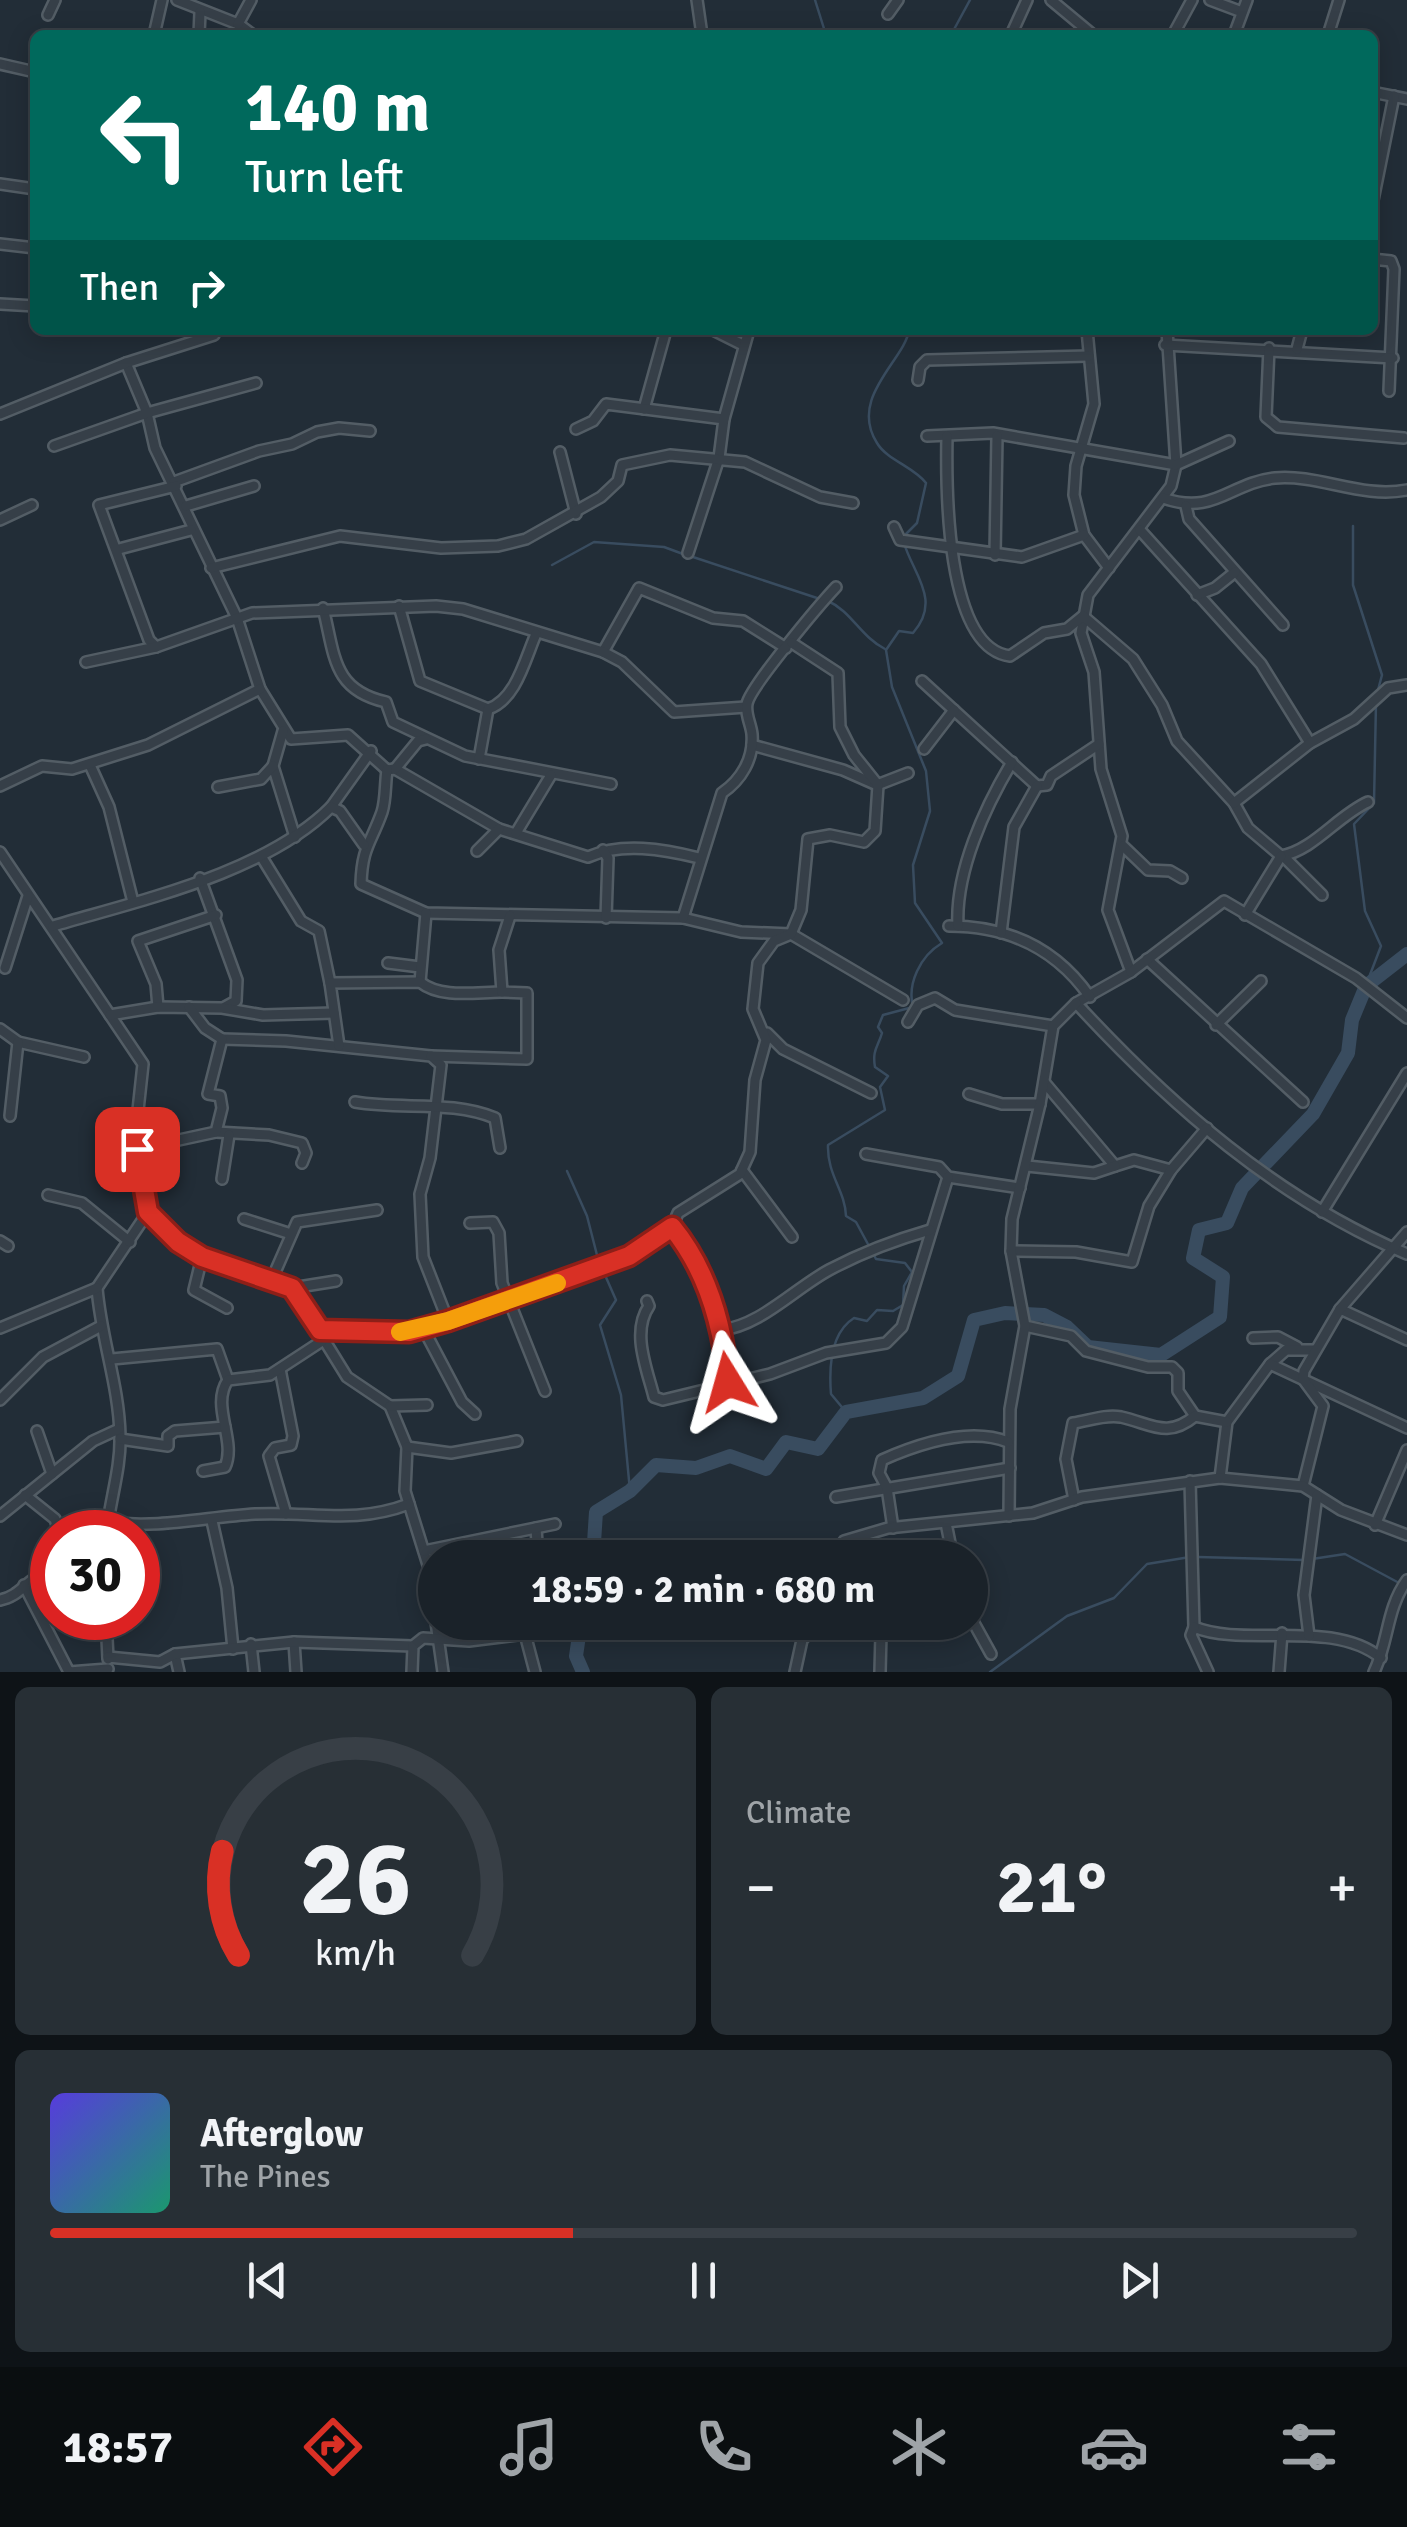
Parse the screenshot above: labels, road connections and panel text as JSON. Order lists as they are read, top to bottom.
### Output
{
  "page": {
    "turn": ["140 m", "Turn left"],
    "then": "Then",
    "limit": "30",
    "trip": "18:59 · 2 min · 680 m",
    "tile": "Climate",
    "heat": ["−", "21°", "+"],
    "song": ["Afterglow", "The Pines"],
    "tabs": "18:57",
    "gauge": ["26", "km/h"]
  }
}
